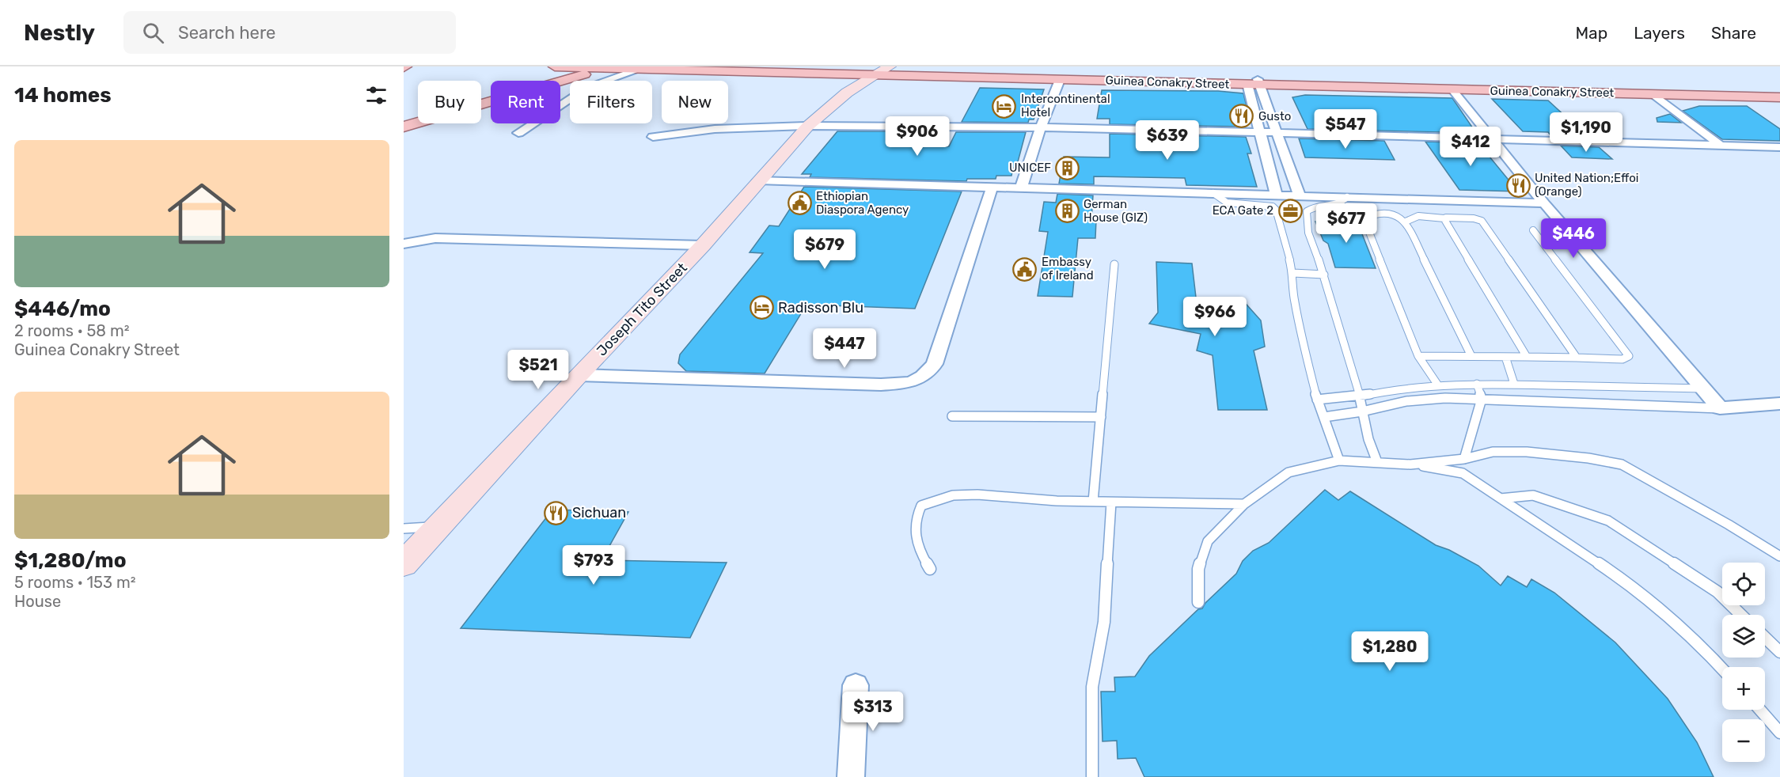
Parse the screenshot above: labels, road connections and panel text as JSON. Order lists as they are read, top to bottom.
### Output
{
  "streets": {
    "main road": ["Guinea Conakry Street", "Joseph Tito Street"]
  },
  "crossings": [
    ["Guinea Conakry Street", "Joseph Tito Street"]
  ],
  "places": {
    "hotel": ["Intercontinental Hotel", "Radisson Blu"],
    "restaurant": ["Gusto", "United Nation;Effoi (Orange)", "Sichuan"],
    "building": ["UNICEF", "German House (GIZ)"],
    "public building": ["Ethiopian Diaspora Agency", "Embassy of Ireland"],
    "office": ["ECA Gate 2"]
  },
  "page": {
    "header": "Nestly",
    "search": "Search here",
    "nav": ["Map", "Layers", "Share"],
    "heading": "14 homes",
    "chip": [
      "Buy",
      "Rent",
      "Filters",
      "New"
    ],
    "price": [
      "$547",
      "$1,190",
      "$906",
      "$639",
      "$412",
      "$677",
      "$446",
      "$679",
      "$966",
      "$447",
      "$521",
      "$793",
      "$1,280",
      "$313"
    ],
    "list": [
      {
        "name": "$446/mo",
        "note": "2 rooms · 58 m² · Guinea Conakry Street"
      },
      {
        "name": "$1,280/mo",
        "note": "5 rooms · 153 m² · House"
      }
    ],
    "map_buttons": ["+", "−"]
  }
}
